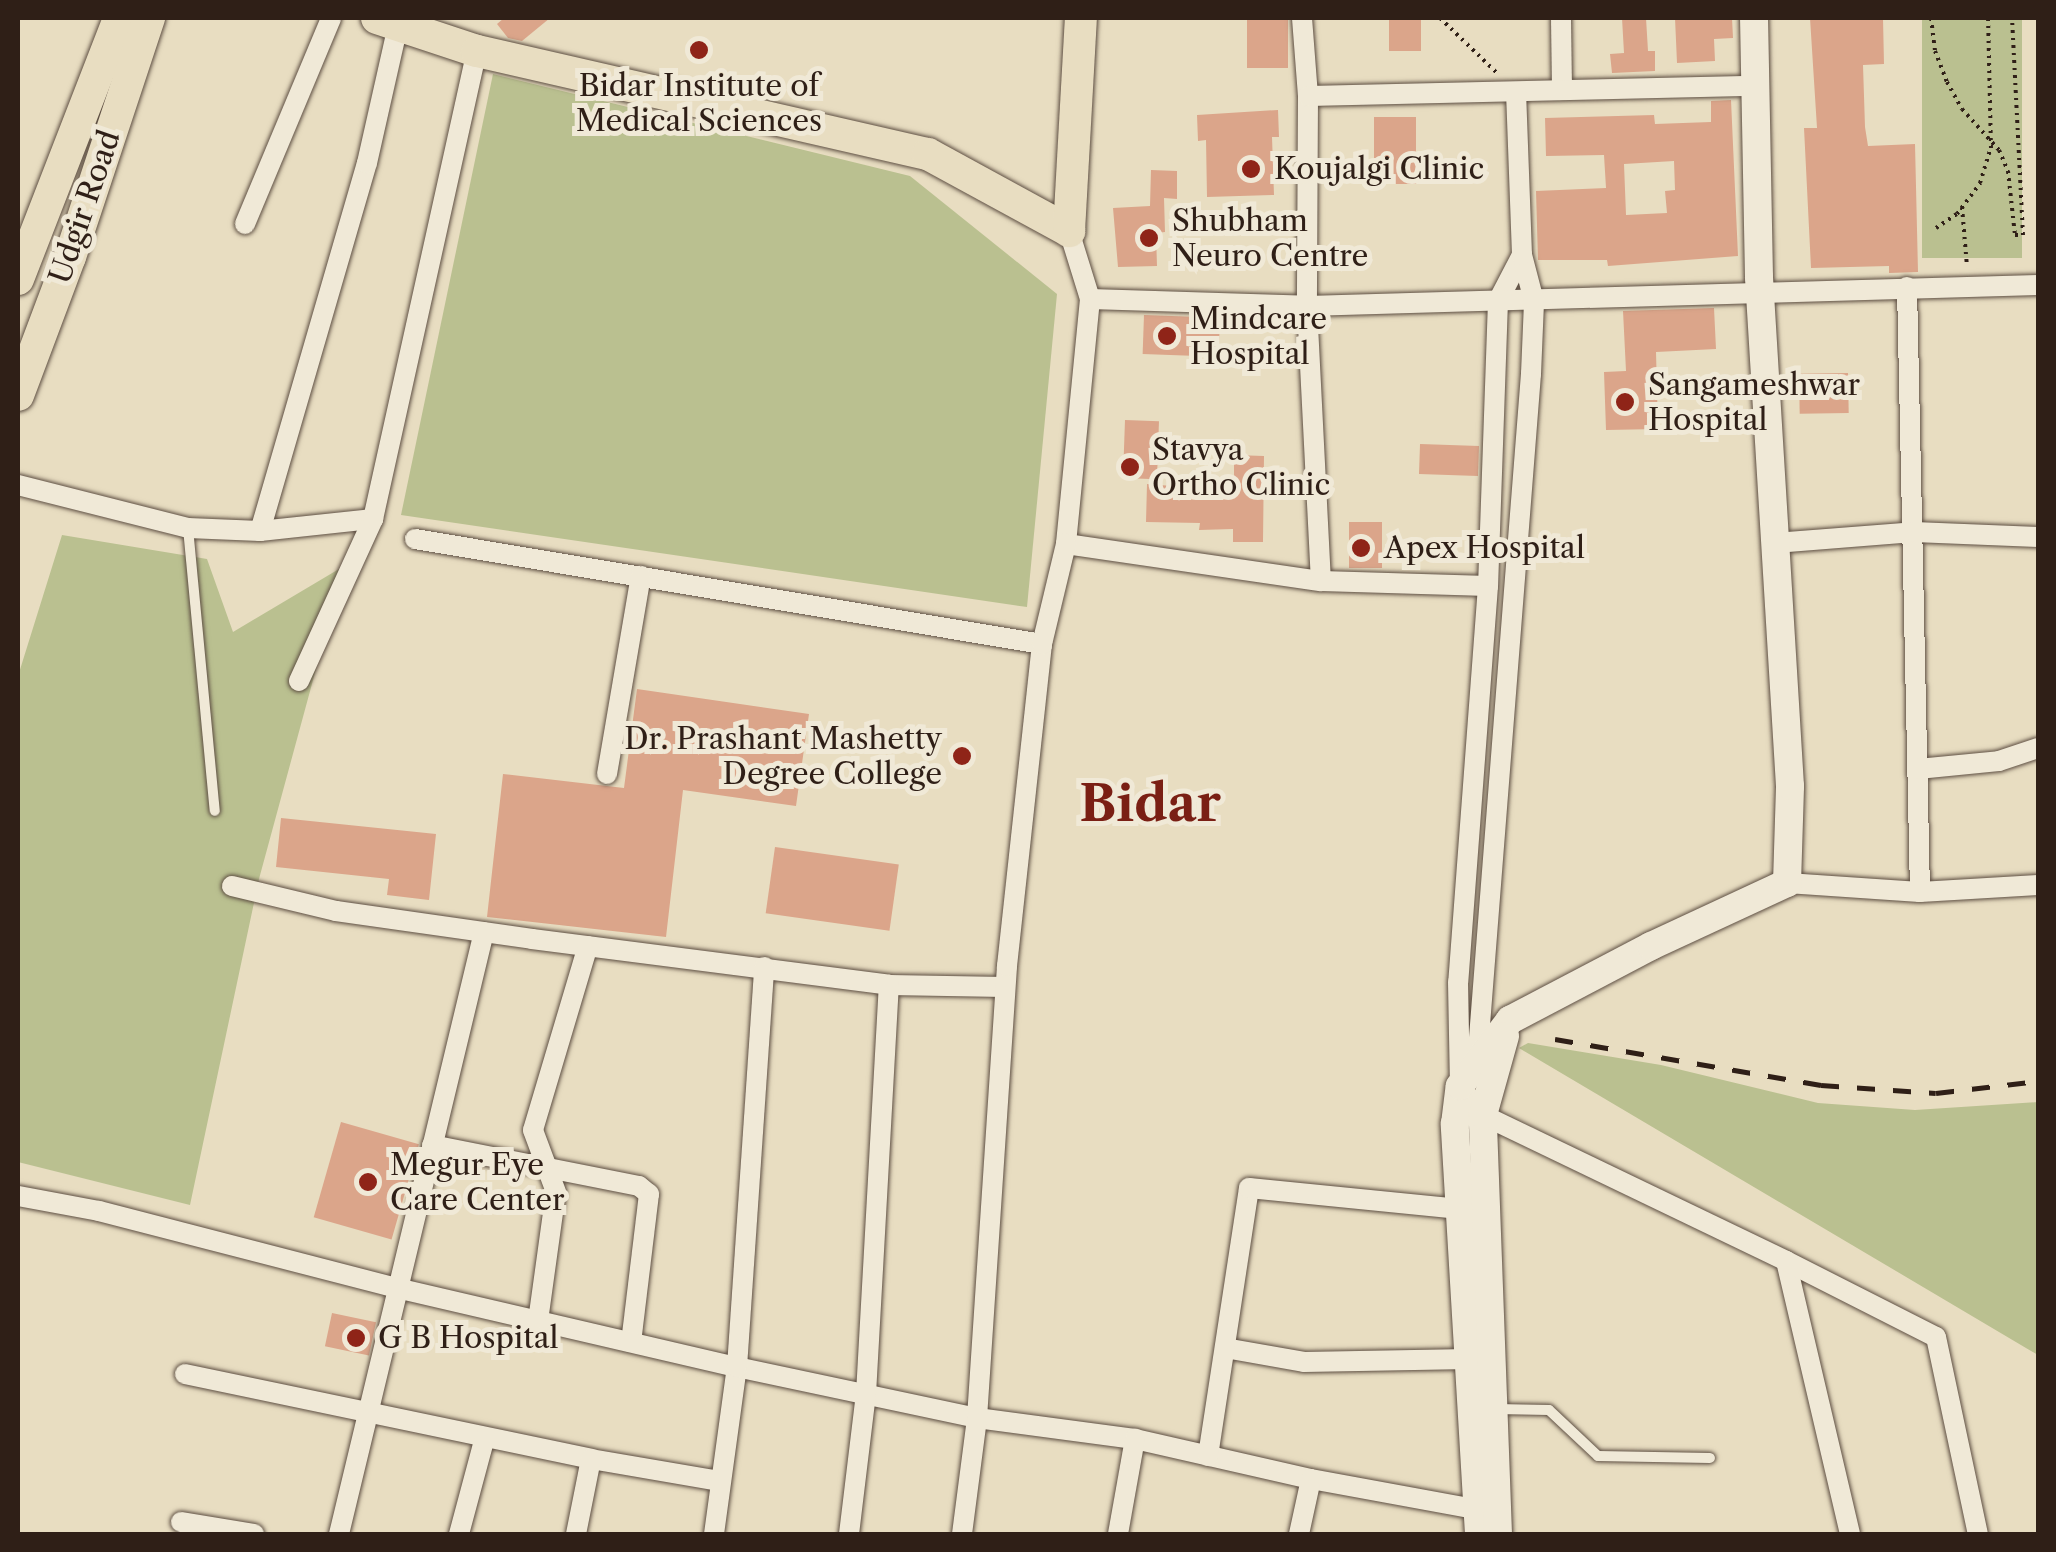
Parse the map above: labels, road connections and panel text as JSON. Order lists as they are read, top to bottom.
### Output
{
  "streets": {
    "highway": ["Udgir Road"]
  },
  "districts": ["Bidar"],
  "places": [
    "Bidar Institute of Medical Sciences",
    "Koujalgi Clinic",
    "Shubham Neuro Centre",
    "Mindcare Hospital",
    "Sangameshwar Hospital",
    "Stavya Ortho Clinic",
    "Apex Hospital",
    "Dr. Prashant Mashetty Degree College",
    "Megur Eye Care Center",
    "G B Hospital"
  ]
}
